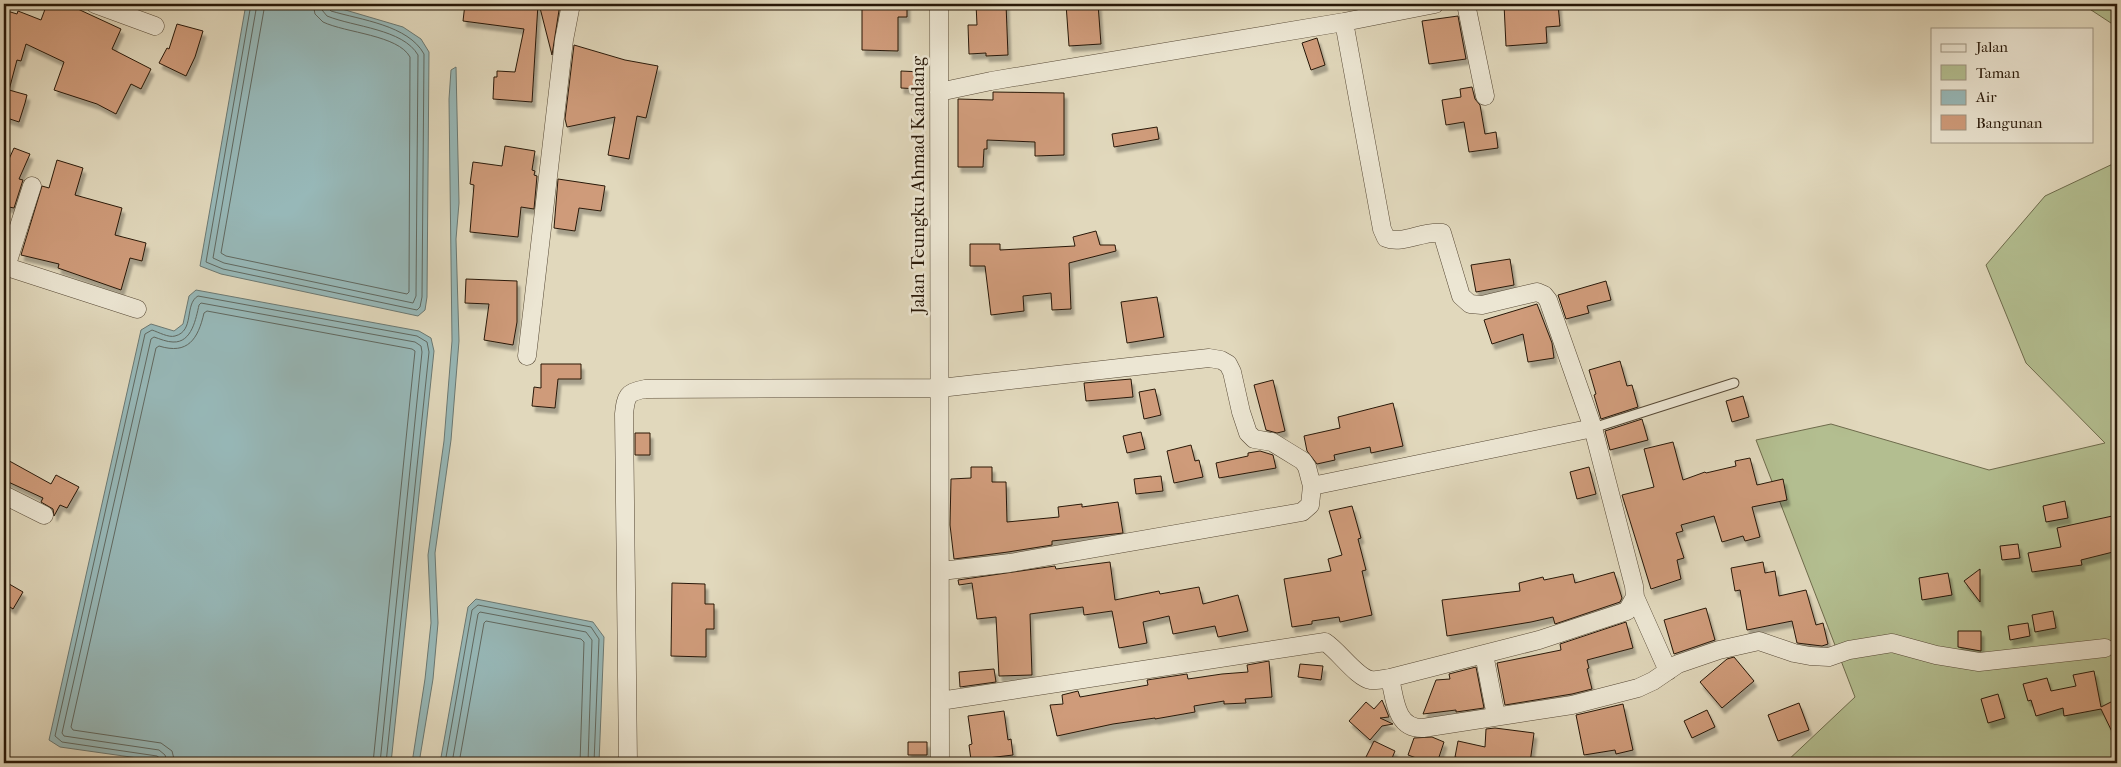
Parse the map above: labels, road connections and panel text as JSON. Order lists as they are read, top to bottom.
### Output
{
  "streets": {
    "street": ["Jalan Teungku Ahmad Kandang"]
  },
  "legend": [
    "Jalan",
    "Taman",
    "Air",
    "Bangunan"
  ]
}
